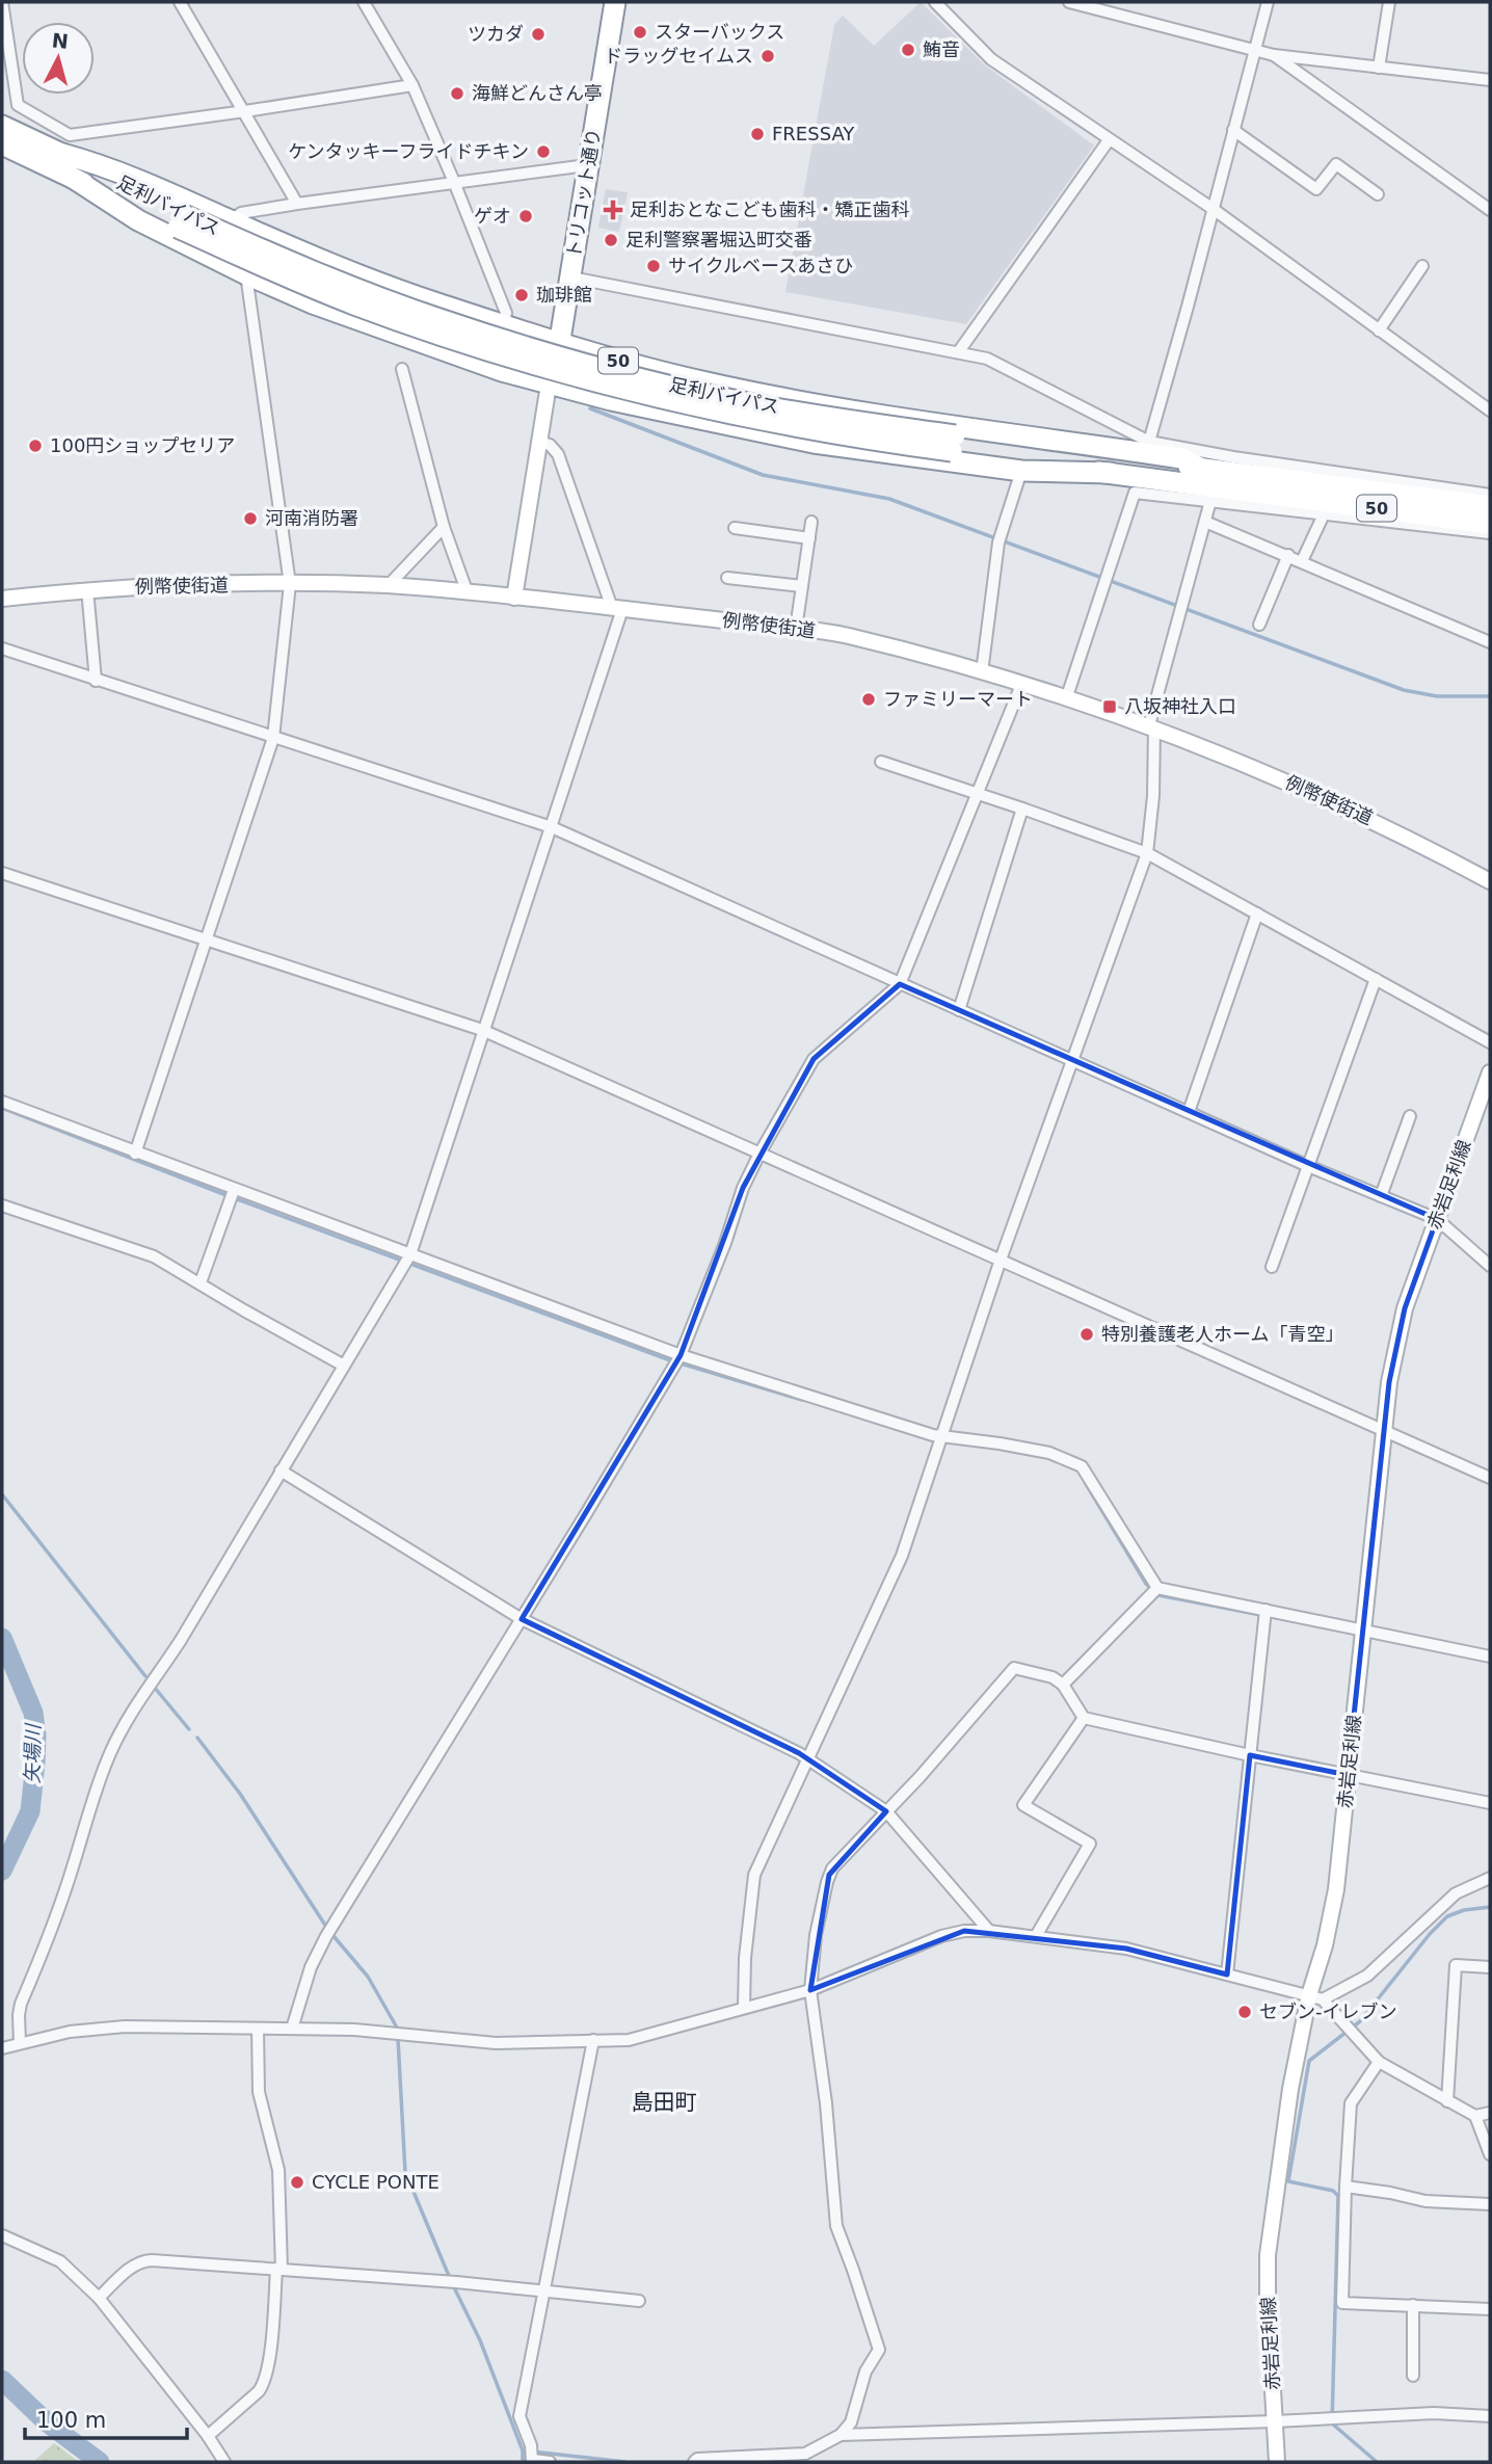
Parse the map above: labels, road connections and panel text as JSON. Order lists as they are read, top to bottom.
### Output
{
  "streets": {
    "highway": ["トリコット通り", "足利バイパス", "50"],
    "main road": ["例幣使街道", "赤岩足利線"]
  },
  "crossings": [
    ["トリコット通り", "50"],
    ["足利バイパス", "50"]
  ],
  "districts": ["島田町"],
  "water": ["矢場川"],
  "places": {
    "other": [
      "スターバックス",
      "ツカダ",
      "鮪音",
      "ドラッグセイムス",
      "海鮮どんさん亭",
      "FRESSAY",
      "ケンタッキーフライドチキン",
      "ゲオ",
      "足利警察署堀込町交番",
      "サイクルベースあさひ",
      "珈琲館",
      "100円ショップセリア",
      "河南消防署",
      "ファミリーマート",
      "特別養護老人ホーム「青空」",
      "セブン-イレブン",
      "CYCLE PONTE"
    ],
    "health": ["足利おとなこども歯科・矯正歯科"],
    "transit": ["八坂神社入口"]
  },
  "scale_bar": "100 m",
  "north": "top"
}
